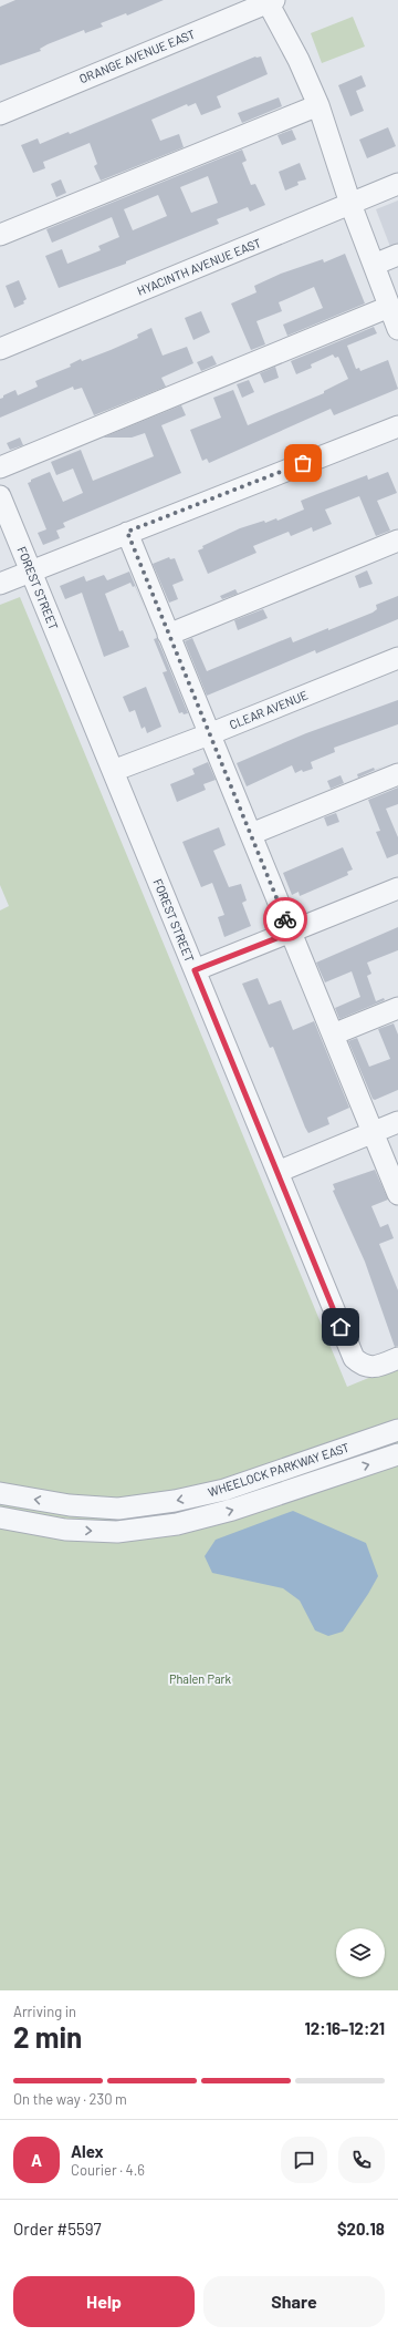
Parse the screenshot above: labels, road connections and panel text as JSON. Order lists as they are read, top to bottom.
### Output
{
  "streets": {
    "street": [
      "ORANGE AVENUE EAST",
      "HYACINTH AVENUE EAST",
      "FOREST STREET",
      "CLEAR AVENUE",
      "WHEELOCK PARKWAY EAST"
    ]
  },
  "crossings": [
    ["FOREST STREET", "CLEAR AVENUE"]
  ],
  "parks": ["Phalen Park"],
  "page": {
    "heading": ["2 min", "Arriving in", "12:16–12:21"],
    "panel": [
      "Alex",
      "Courier · 4.6",
      "Order #5597",
      "$20.18"
    ],
    "bar": "On the way · 230 m",
    "round": "A",
    "buttons": ["Help", "Share"]
  }
}
